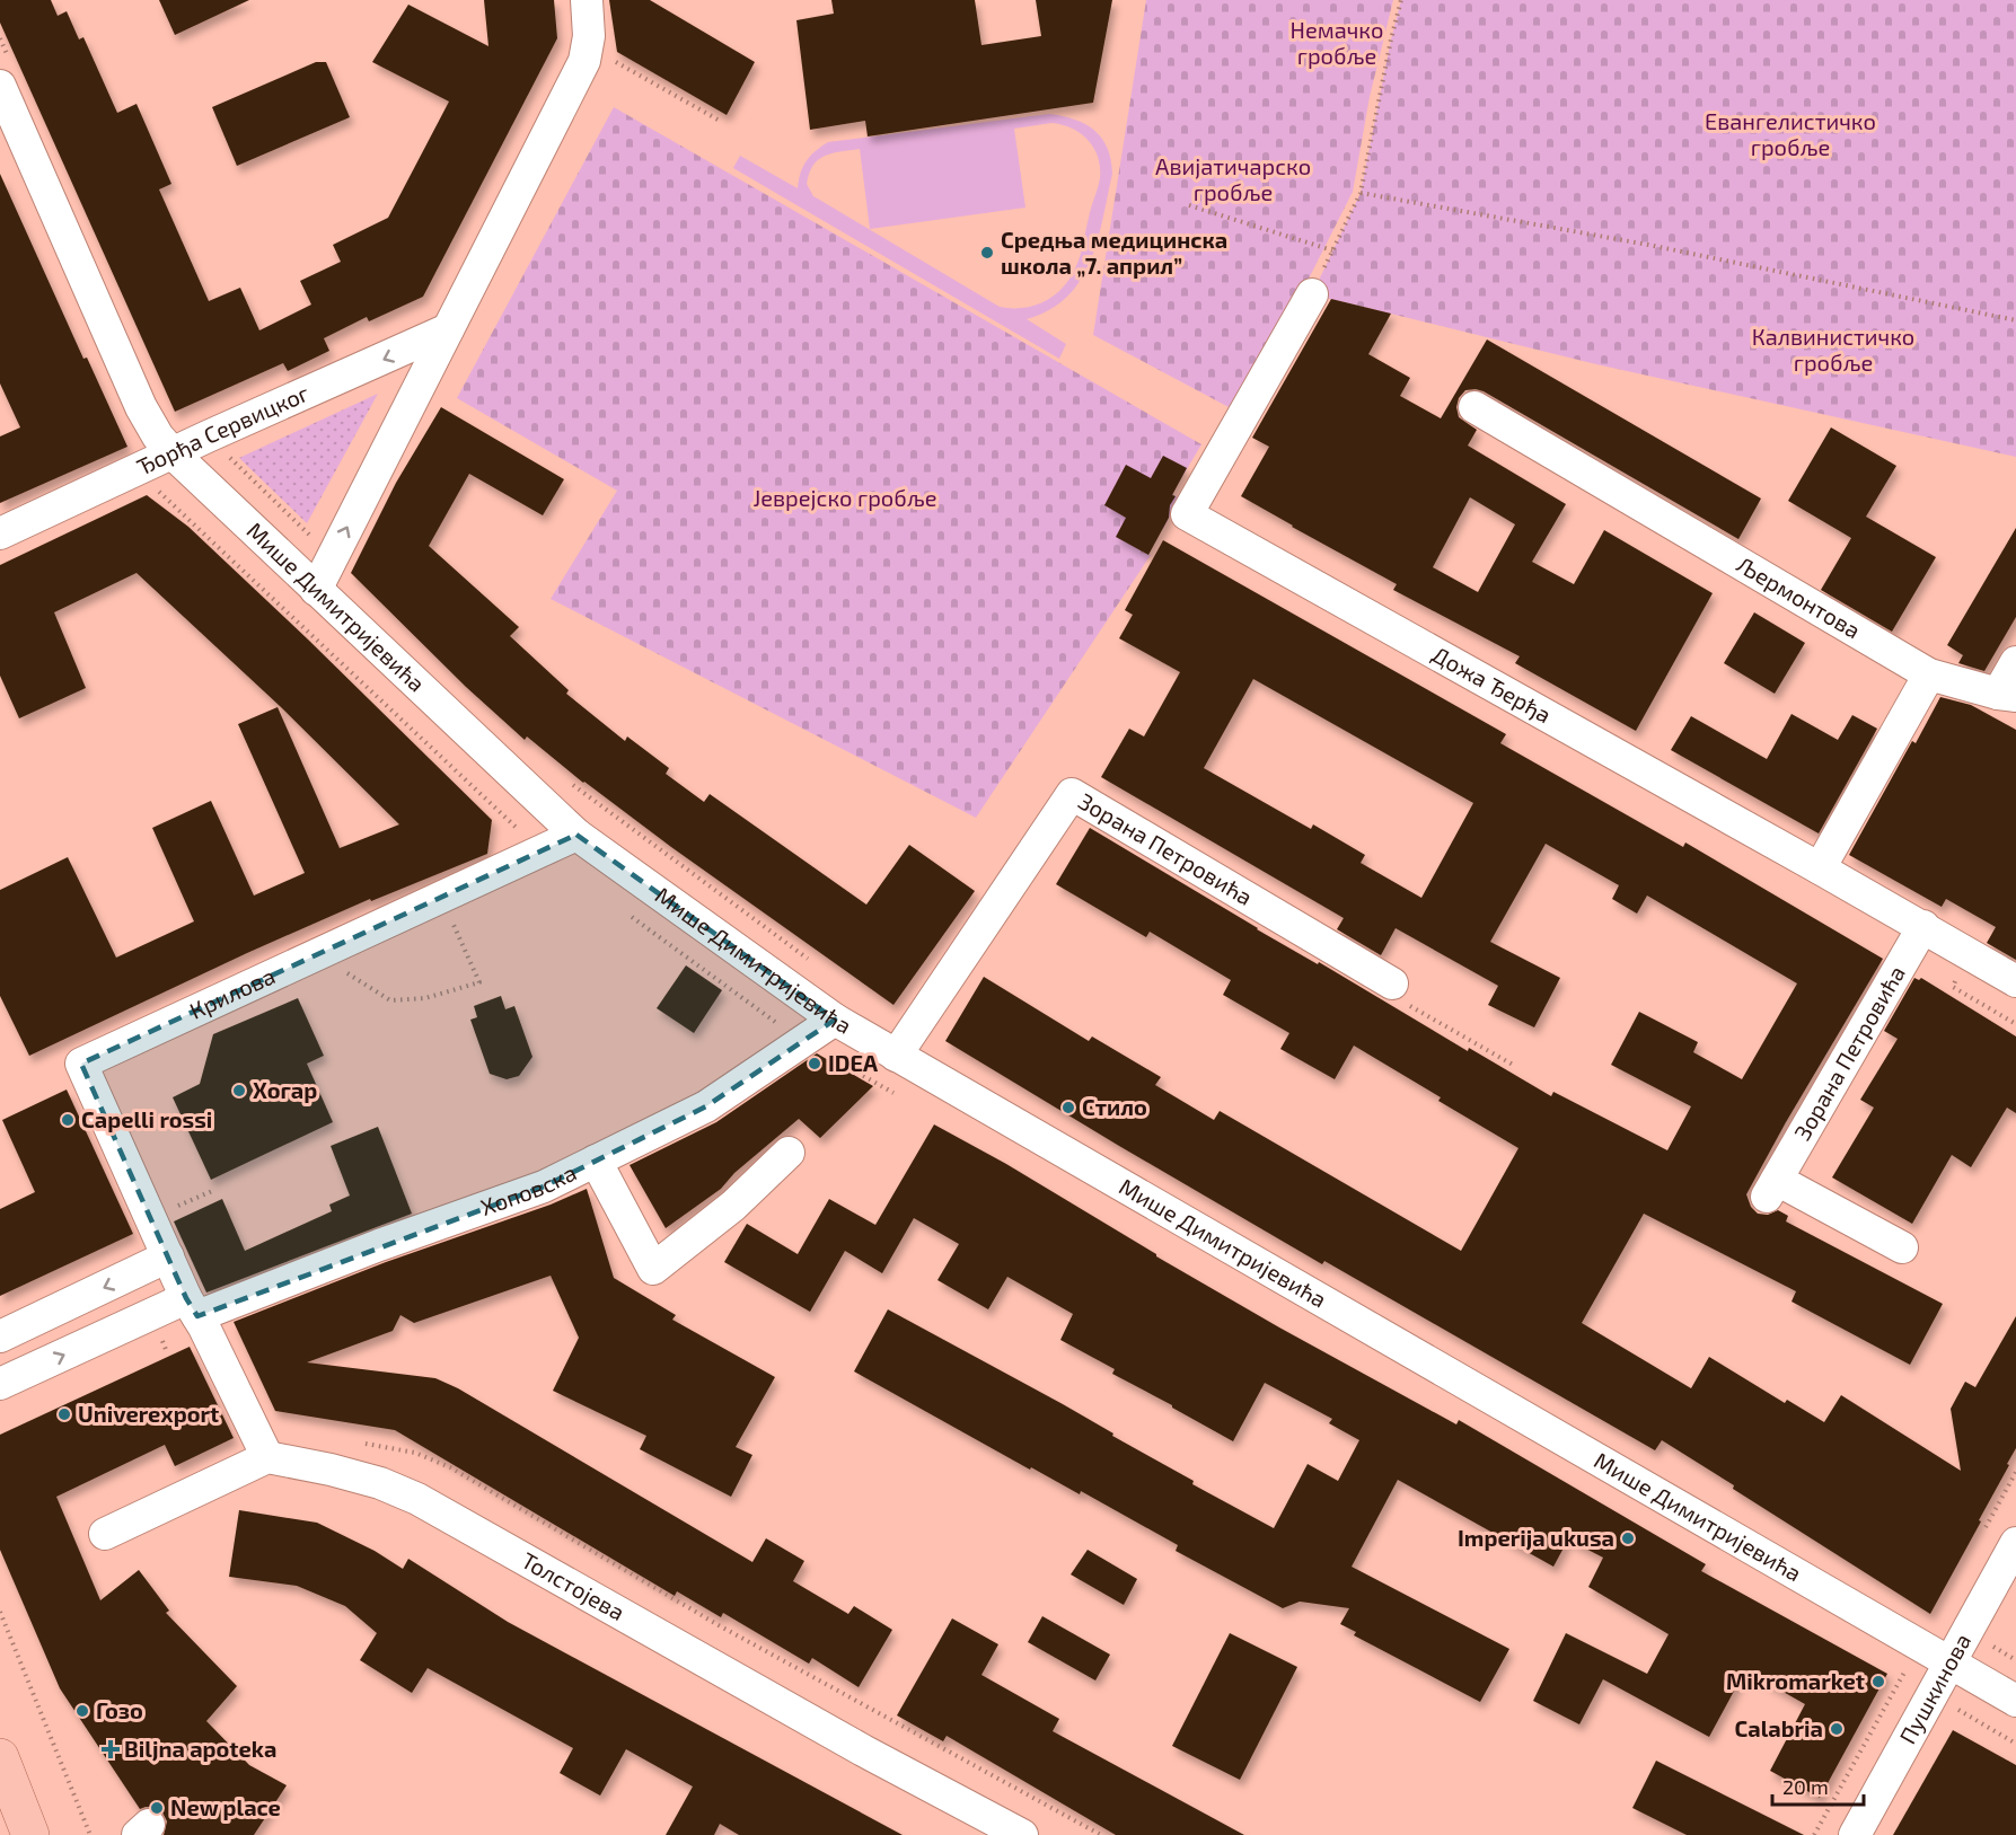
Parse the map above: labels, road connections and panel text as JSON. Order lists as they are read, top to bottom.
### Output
{
  "streets": {
    "street": [
      "Ђорђа Сервицког",
      "Љермонтова",
      "Мише Димитријевића",
      "Дожа Ђерђа",
      "Зорана Петровића",
      "Крилова",
      "Хоповска",
      "Толстојева",
      "Пушкинова"
    ]
  },
  "crossings": [
    ["Ђорђа Сервицког", "Мише Димитријевића"],
    ["Мише Димитријевића", "Зорана Петровића"],
    ["Мише Димитријевића", "Крилова"],
    ["Мише Димитријевића", "Хоповска"],
    ["Мише Димитријевића", "Пушкинова"],
    ["Дожа Ђерђа", "Зорана Петровића"],
    ["Крилова", "Хоповска"],
    ["Крилова", "Толстојева"]
  ],
  "one_way": ["Ђорђа Сервицког"],
  "parks": [
    "Немачко гробље",
    "Евангелистичко гробље",
    "Авијатичарско гробље",
    "Калвинистичко гробље",
    "Јеврејско гробље"
  ],
  "places": {
    "other": [
      "Средња медицинска школа „7. април”",
      "IDEA",
      "Хогар",
      "Стило",
      "Capelli rossi",
      "Univerexport",
      "Imperija ukusa",
      "Mikromarket",
      "Гозо",
      "Calabria",
      "New place"
    ],
    "health": ["Biljna apoteka"]
  },
  "scale_bar": "20 m"
}
